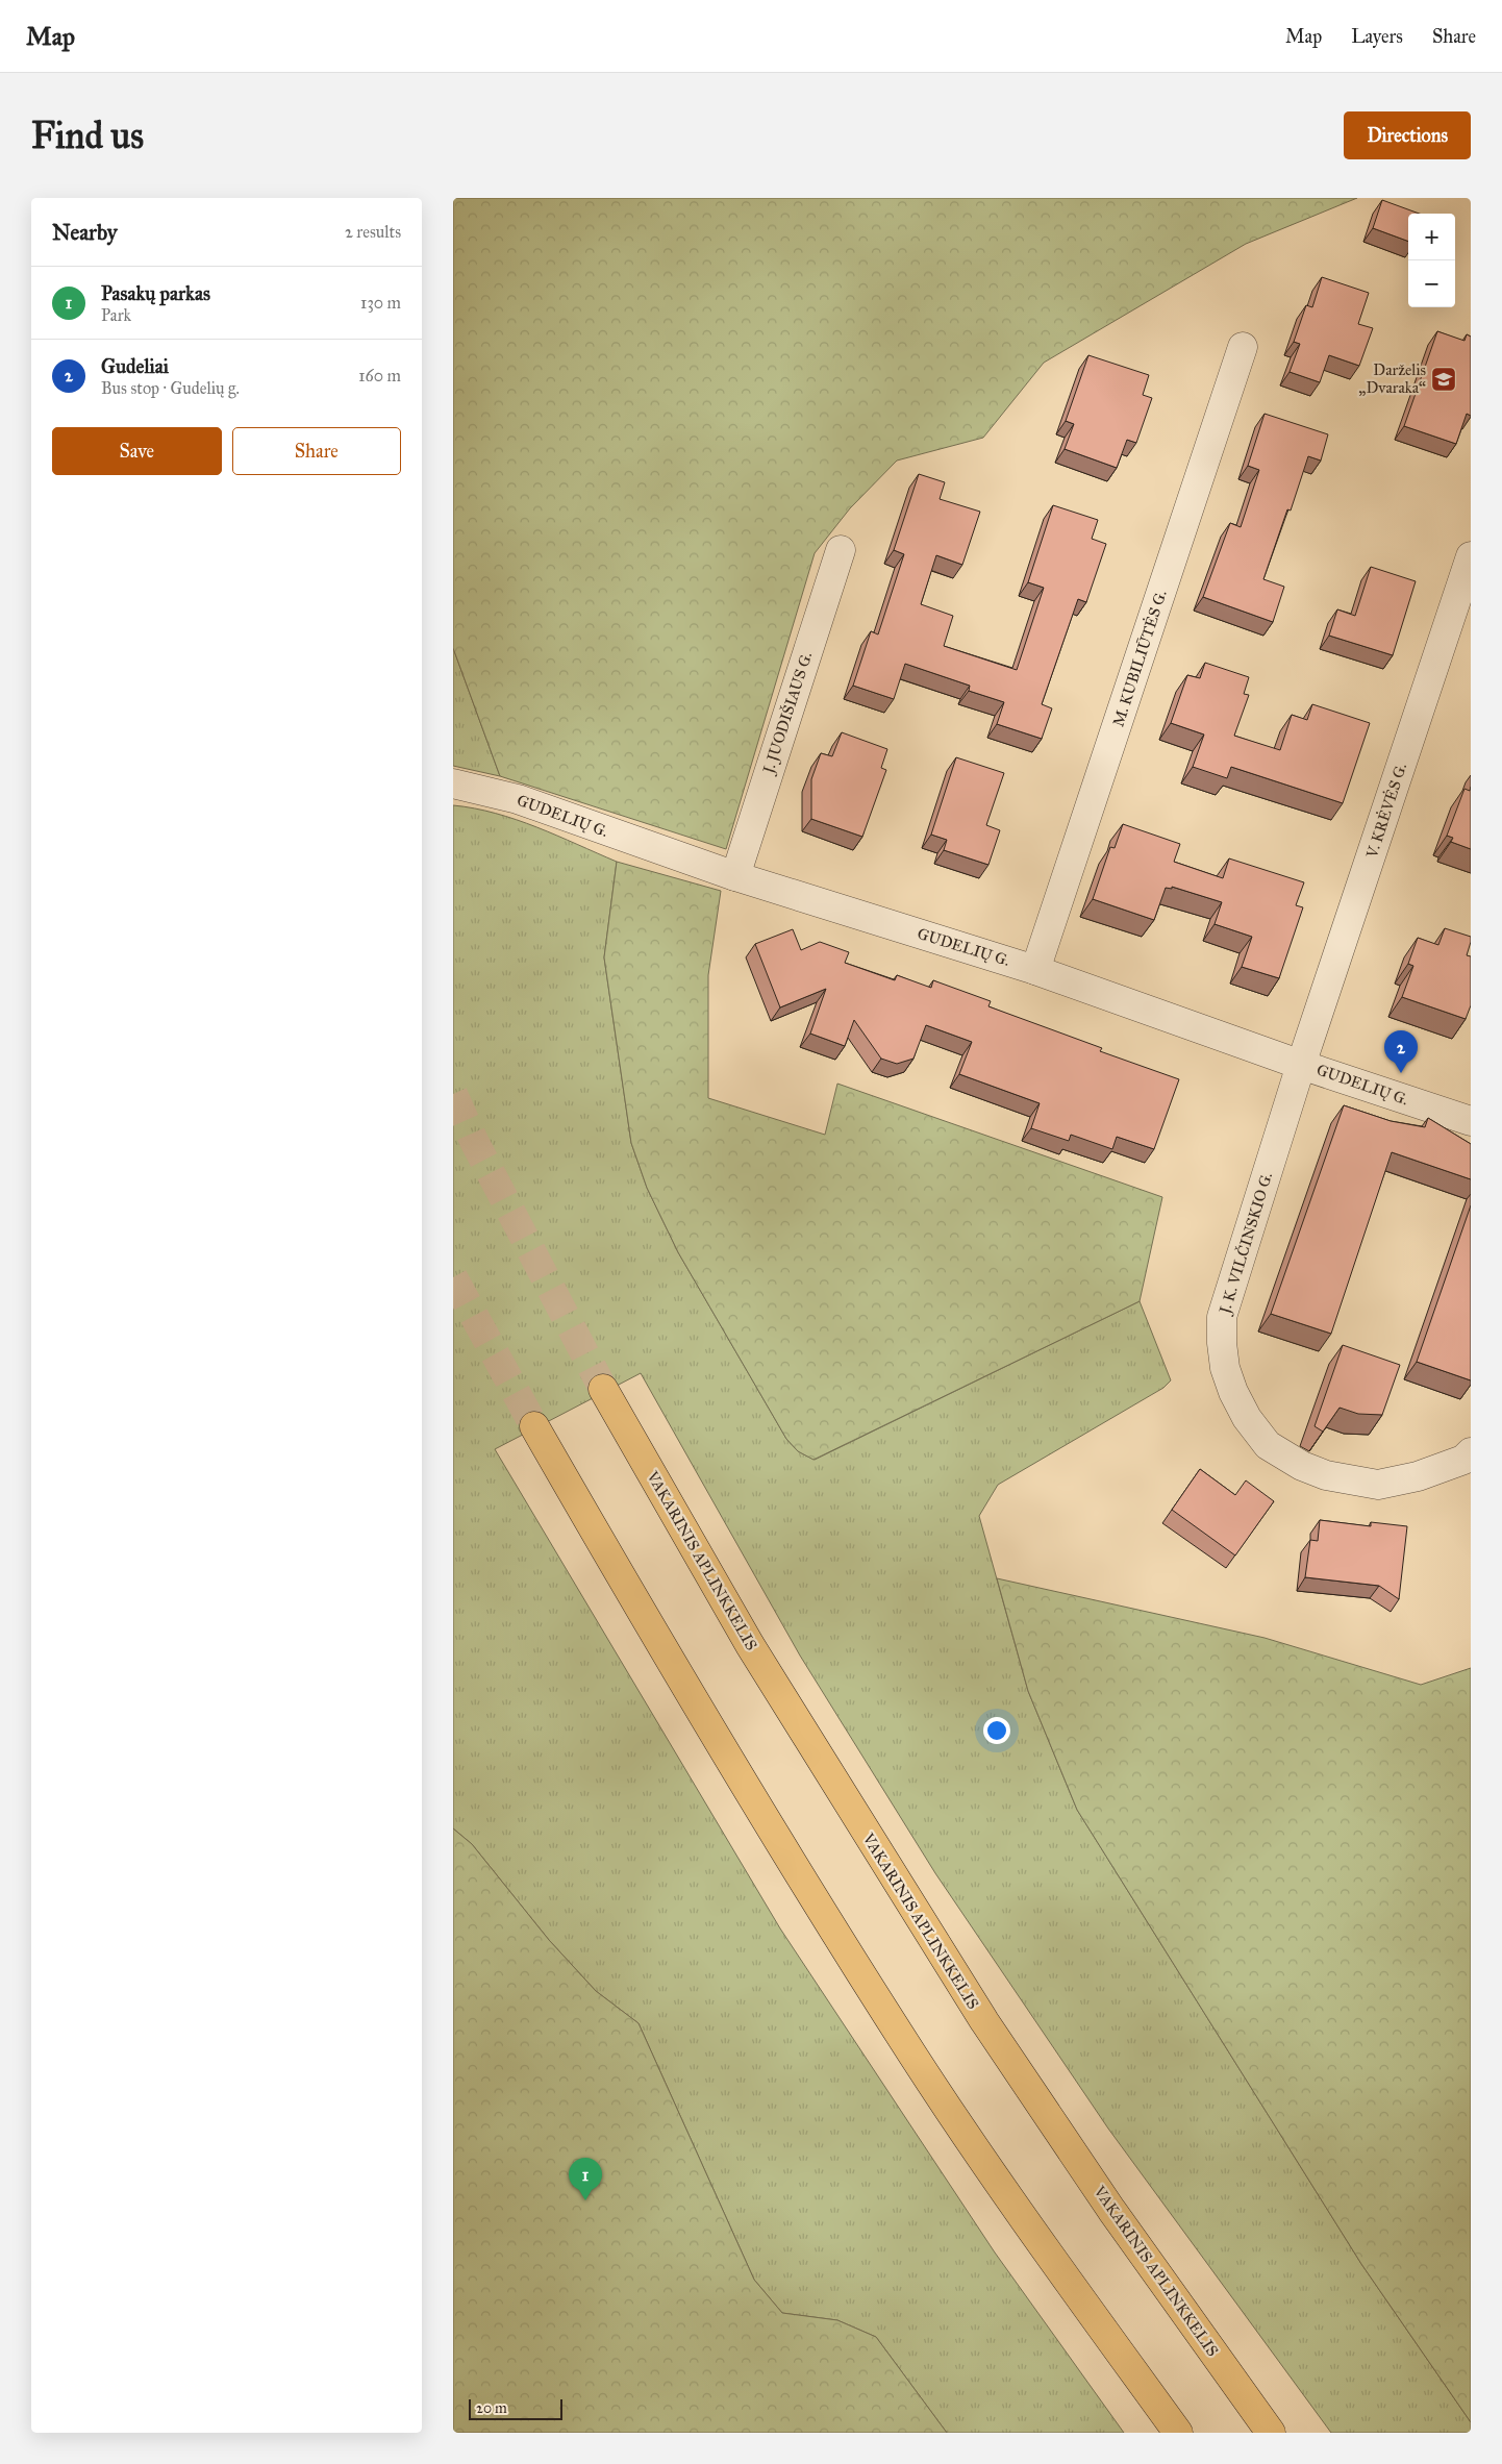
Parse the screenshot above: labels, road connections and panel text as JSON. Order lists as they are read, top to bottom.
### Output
{
  "streets": {
    "highway": ["VAKARINIS APLINKKELIS"],
    "street": [
      "M. KUBILIŪTĖS G.",
      "J. JUODIŠIAUS G.",
      "V. KRĖVĖS G.",
      "GUDELIŲ G.",
      "J. K. VILČINSKIO G."
    ]
  },
  "crossings": [
    ["M. KUBILIŪTĖS G.", "GUDELIŲ G."],
    ["J. JUODIŠIAUS G.", "GUDELIŲ G."],
    ["V. KRĖVĖS G.", "GUDELIŲ G."],
    ["V. KRĖVĖS G.", "J. K. VILČINSKIO G."],
    ["GUDELIŲ G.", "J. K. VILČINSKIO G."]
  ],
  "places": {
    "school or university": ["Darželis „Dvaraka“"]
  },
  "scale_bar": "20 m",
  "page": {
    "header": "Map",
    "nav": ["Map", "Layers", "Share"],
    "buttons": [
      "Directions",
      ["Save", "Share"]
    ],
    "title": "Find us",
    "heading": ["Nearby", "2 results"],
    "map_buttons": ["+", "−"],
    "list": [
      {
        "mark": "1",
        "name": "Pasakų parkas",
        "note": "Park",
        "value": "130 m"
      },
      {
        "mark": "2",
        "name": "Gudeliai",
        "note": "Bus stop · Gudelių g.",
        "value": "160 m"
      }
    ],
    "pins": ["2", "1"],
    "scale": "20 m"
  }
}
